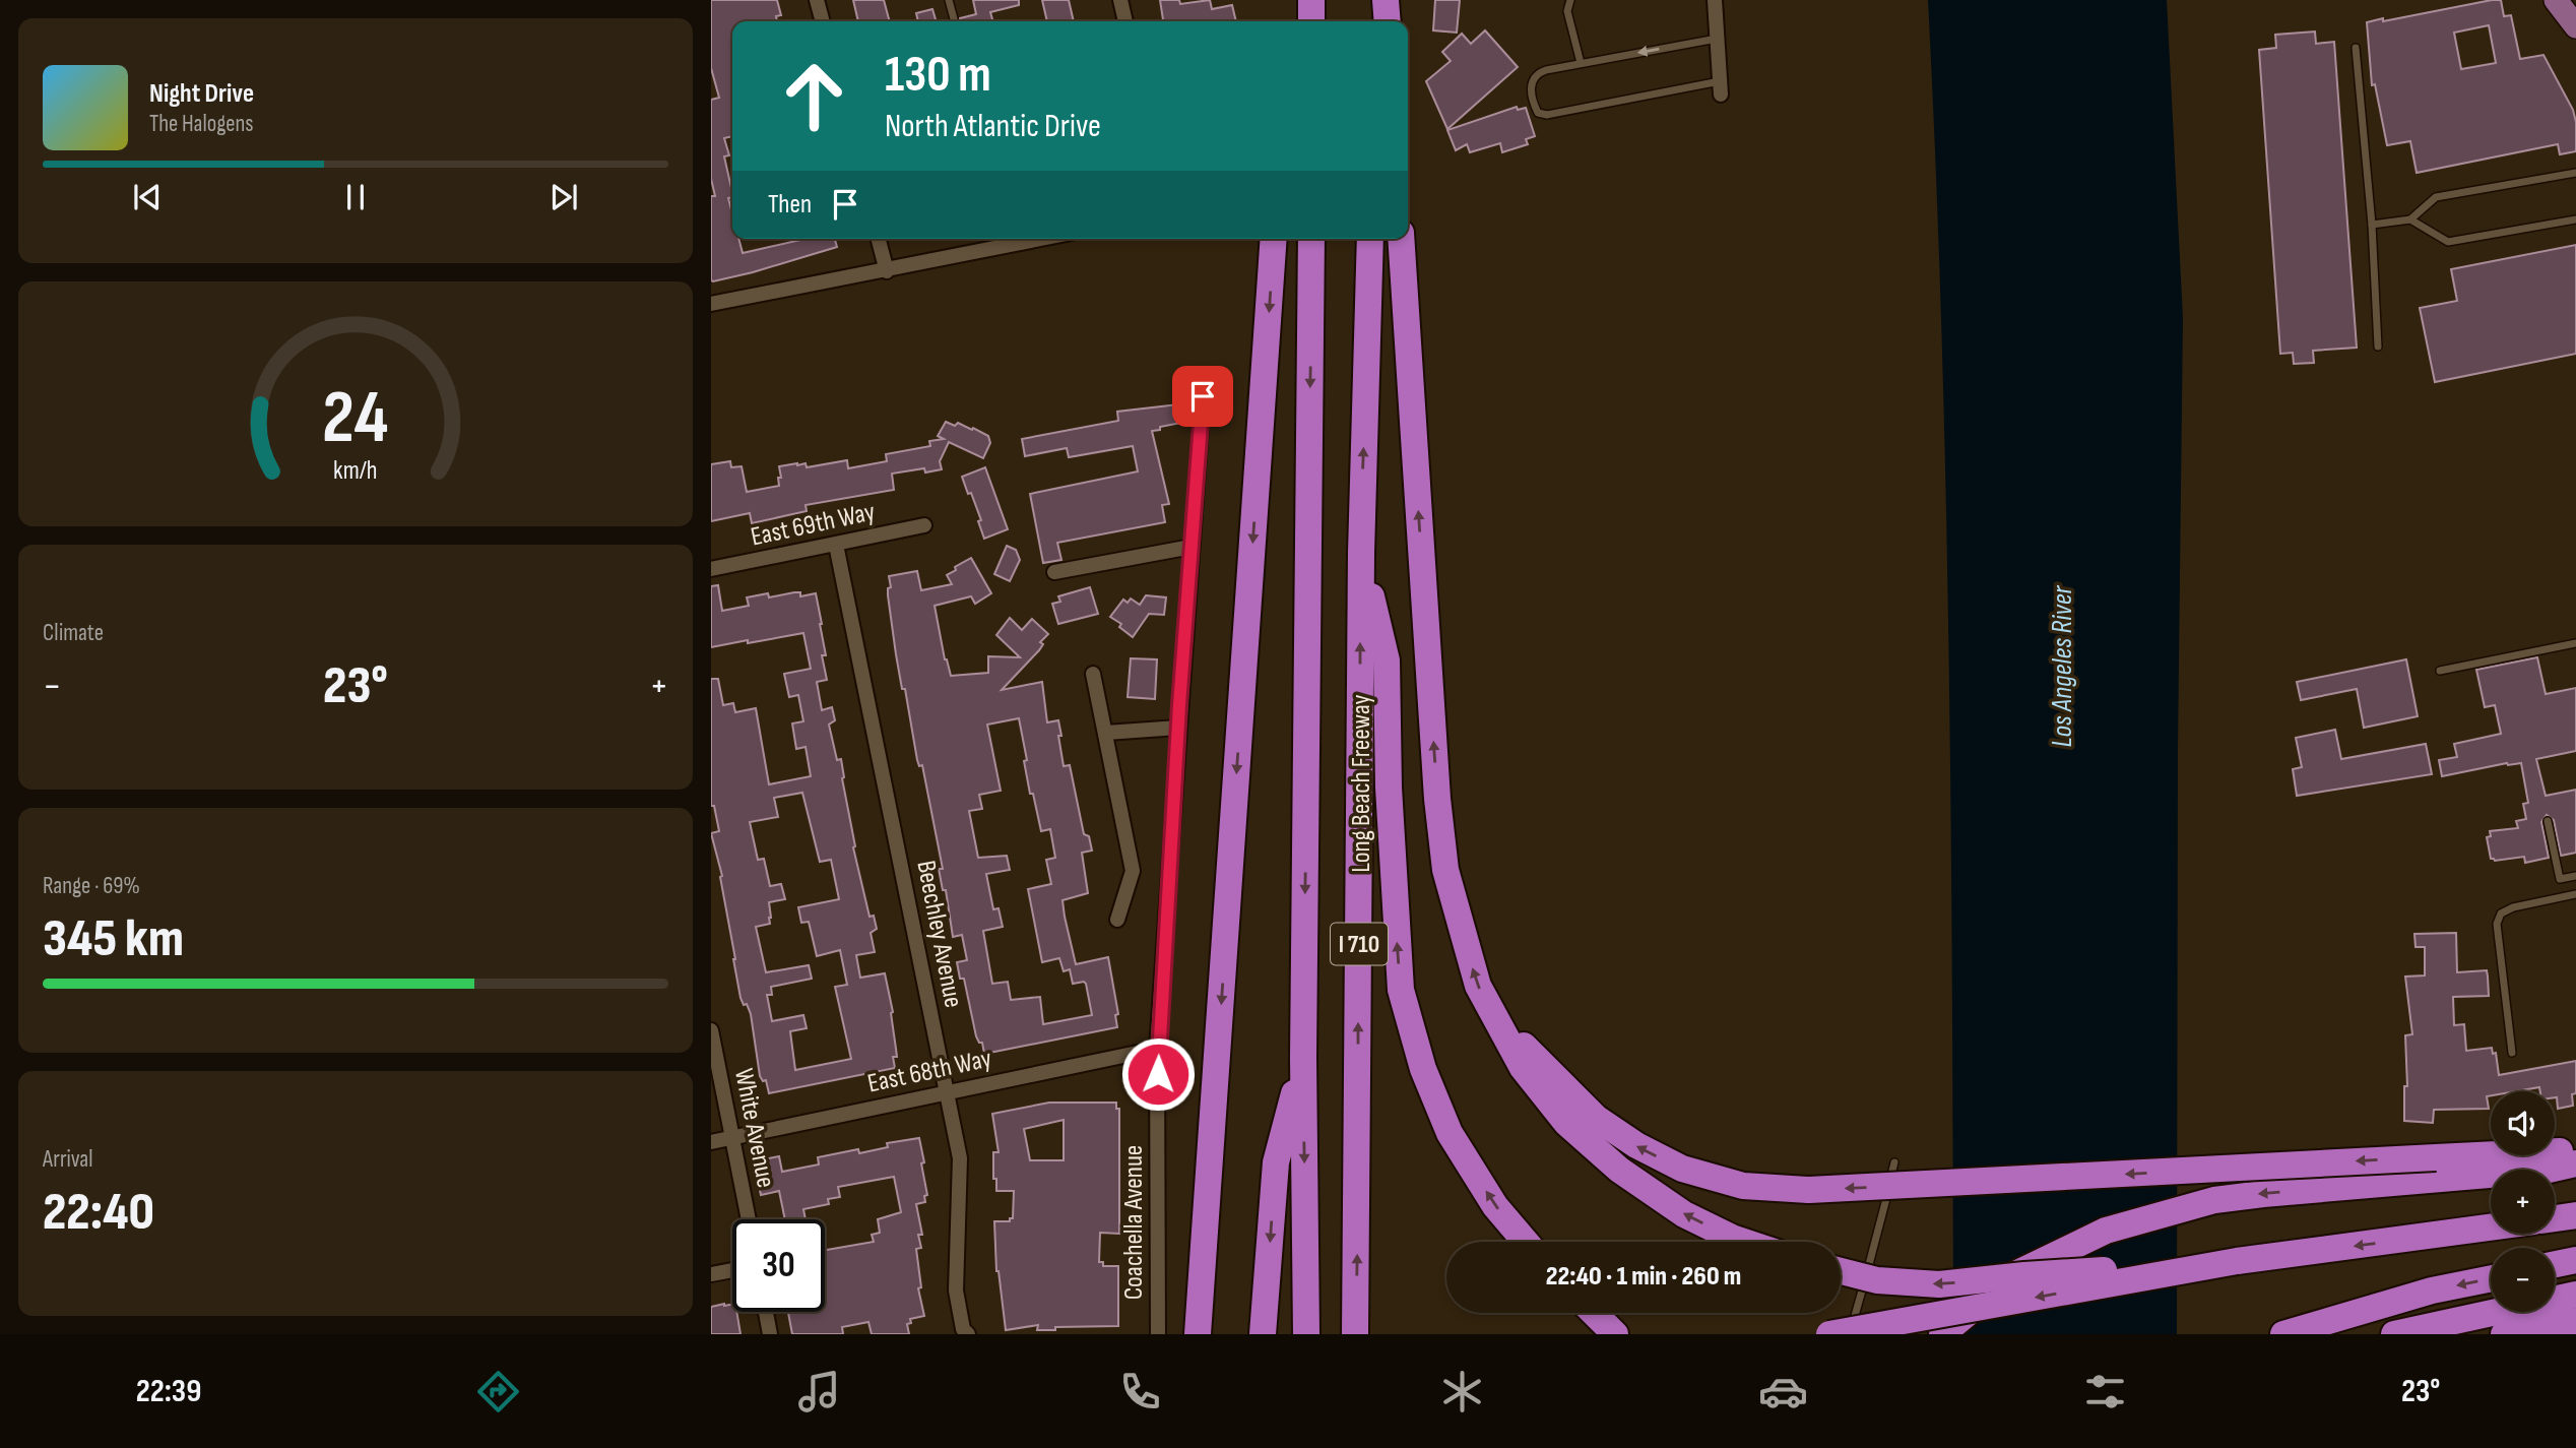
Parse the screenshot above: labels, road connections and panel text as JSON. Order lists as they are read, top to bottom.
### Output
{
  "streets": {
    "highway": ["Long Beach Freeway", "I 710"],
    "street": [
      "East 69th Way",
      "Beechley Avenue",
      "East 68th Way",
      "White Avenue",
      "Coachella Avenue"
    ]
  },
  "crossings": [
    ["East 69th Way", "Beechley Avenue"],
    ["Beechley Avenue", "East 68th Way"],
    ["East 68th Way", "White Avenue"],
    ["East 68th Way", "Coachella Avenue"]
  ],
  "water": ["Los Angeles River"],
  "page": {
    "turn": ["130 m", "North Atlantic Drive"],
    "song": ["Night Drive", "The Halogens"],
    "then": "Then",
    "tile": [
      "Climate",
      ["Range · 69%", "345 km"],
      ["Arrival", "22:40"]
    ],
    "heat": ["−", "23°", "+"],
    "map_buttons": ["+", "−"],
    "limit": "30",
    "trip": "22:40 · 1 min · 260 m",
    "tabs": ["22:39", "23°"],
    "gauge": ["24", "km/h"]
  }
}
